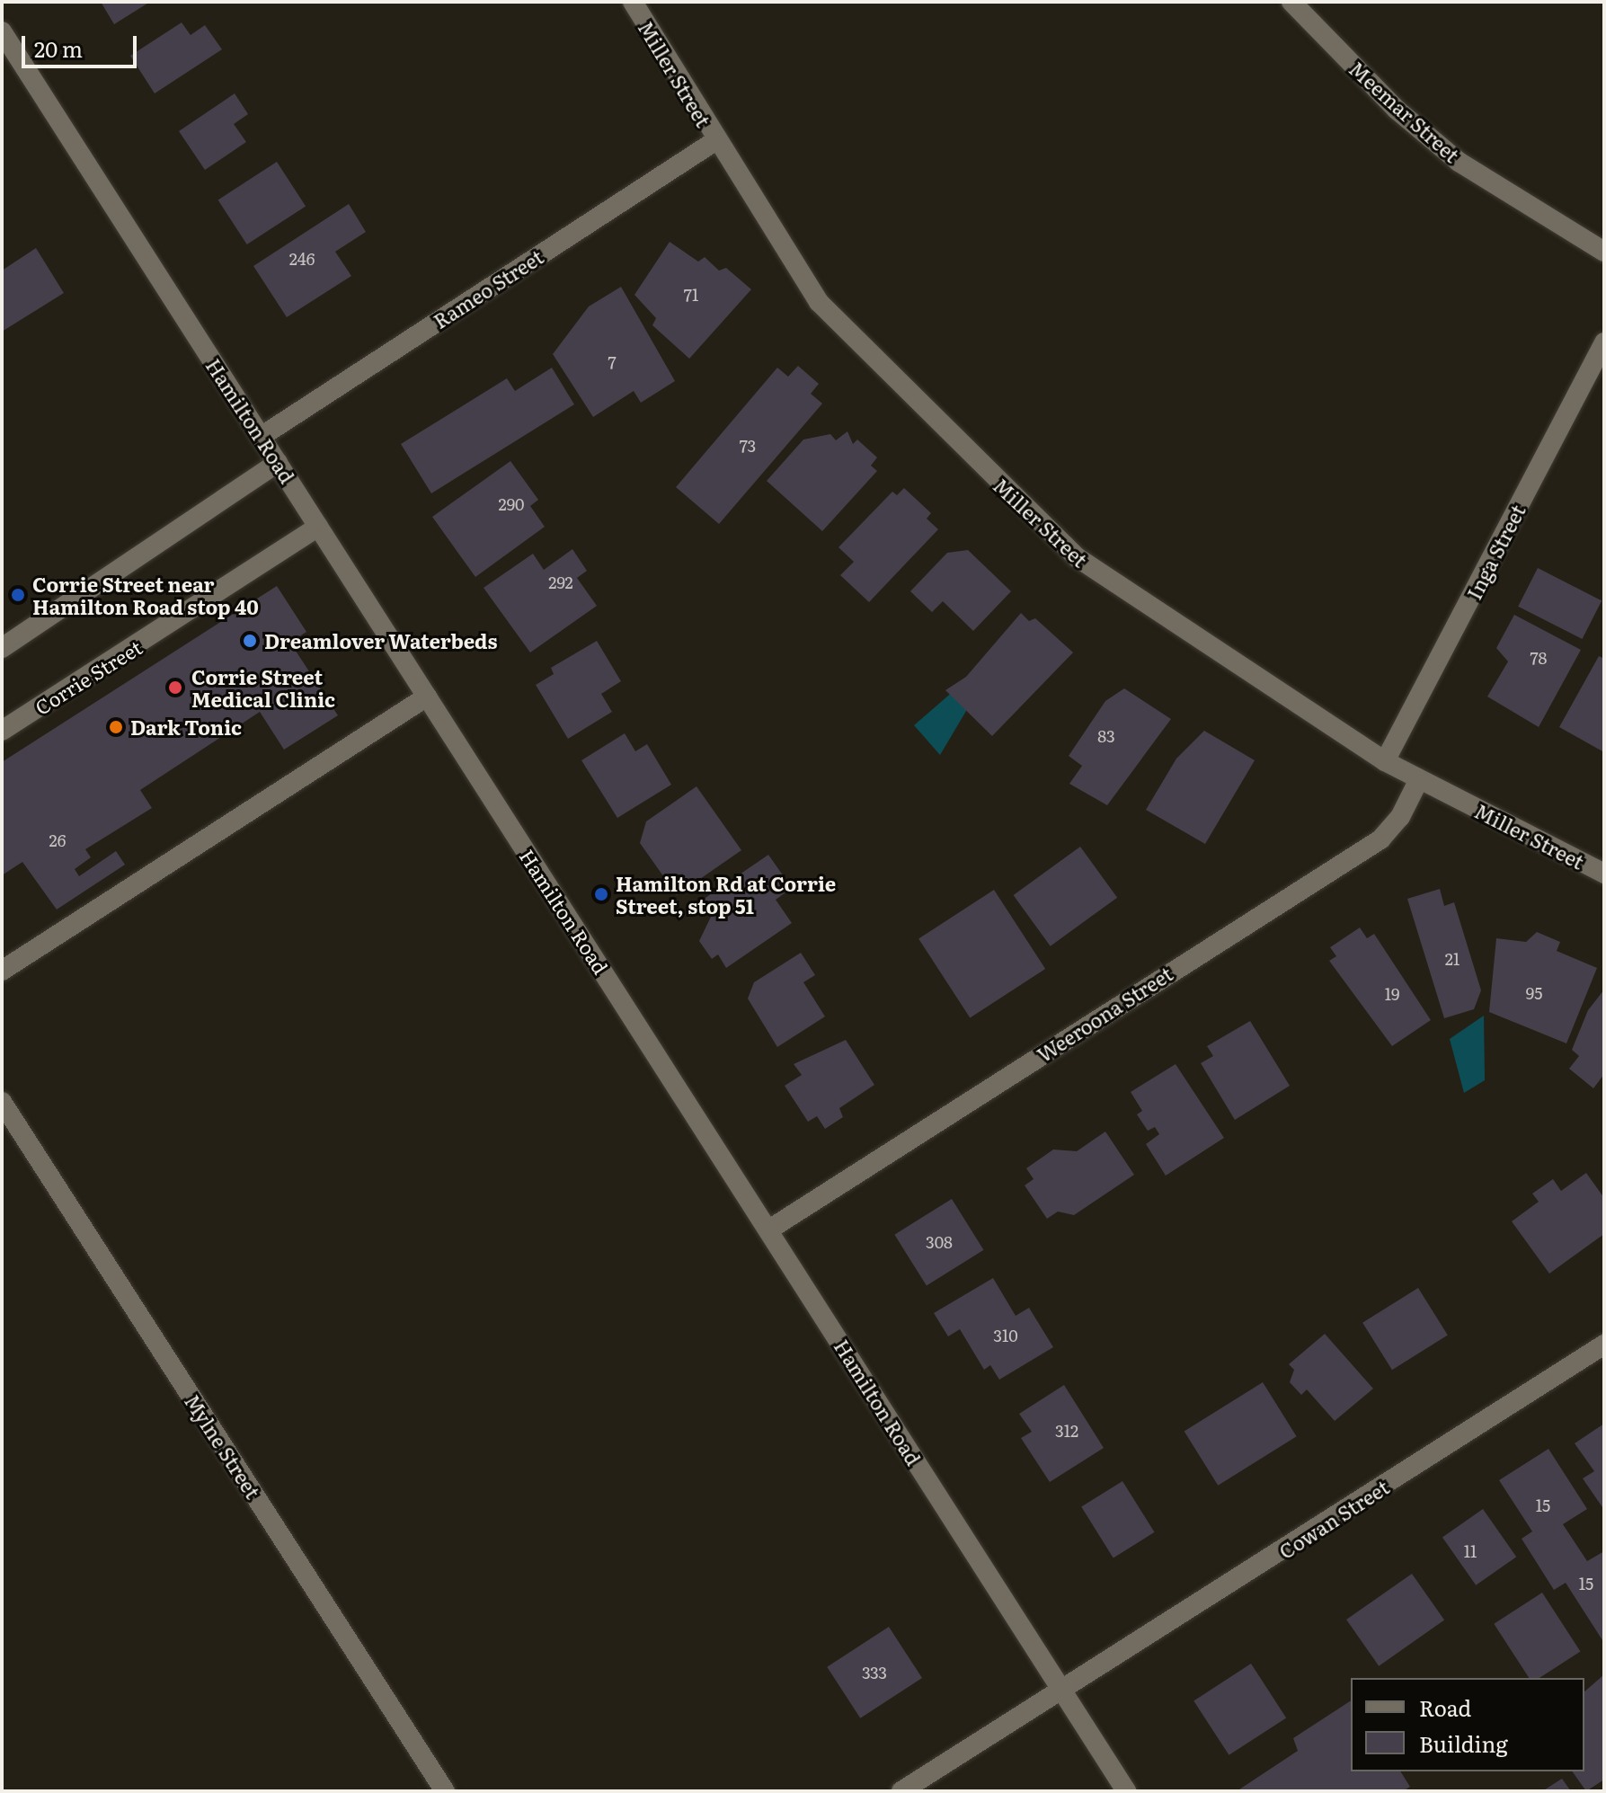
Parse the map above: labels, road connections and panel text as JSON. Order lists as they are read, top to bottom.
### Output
{
  "streets": {
    "street": [
      "Miller Street",
      "Meemar Street",
      "Rameo Street",
      "Hamilton Road",
      "Inga Street",
      "Corrie Street",
      "Weeroona Street",
      "Mylne Street",
      "Cowan Street"
    ]
  },
  "crossings": [
    ["Miller Street", "Rameo Street"],
    ["Miller Street", "Inga Street"],
    ["Miller Street", "Weeroona Street"],
    ["Rameo Street", "Hamilton Road"],
    ["Hamilton Road", "Corrie Street"],
    ["Hamilton Road", "Weeroona Street"],
    ["Hamilton Road", "Cowan Street"]
  ],
  "places": [
    "Corrie Street near Hamilton Road stop 40",
    "Dreamlover Waterbeds",
    "Corrie Street Medical Clinic",
    "Dark Tonic",
    "Hamilton Rd at Corrie Street, stop 51"
  ],
  "house_numbers": [
    "246",
    "71",
    "7",
    "73",
    "290",
    "292",
    "78",
    "83",
    "26",
    "21",
    "95",
    "19",
    "308",
    "310",
    "312",
    "15",
    "11",
    "15",
    "333"
  ],
  "legend": ["Road", "Building"],
  "scale_bar": "20 m"
}
